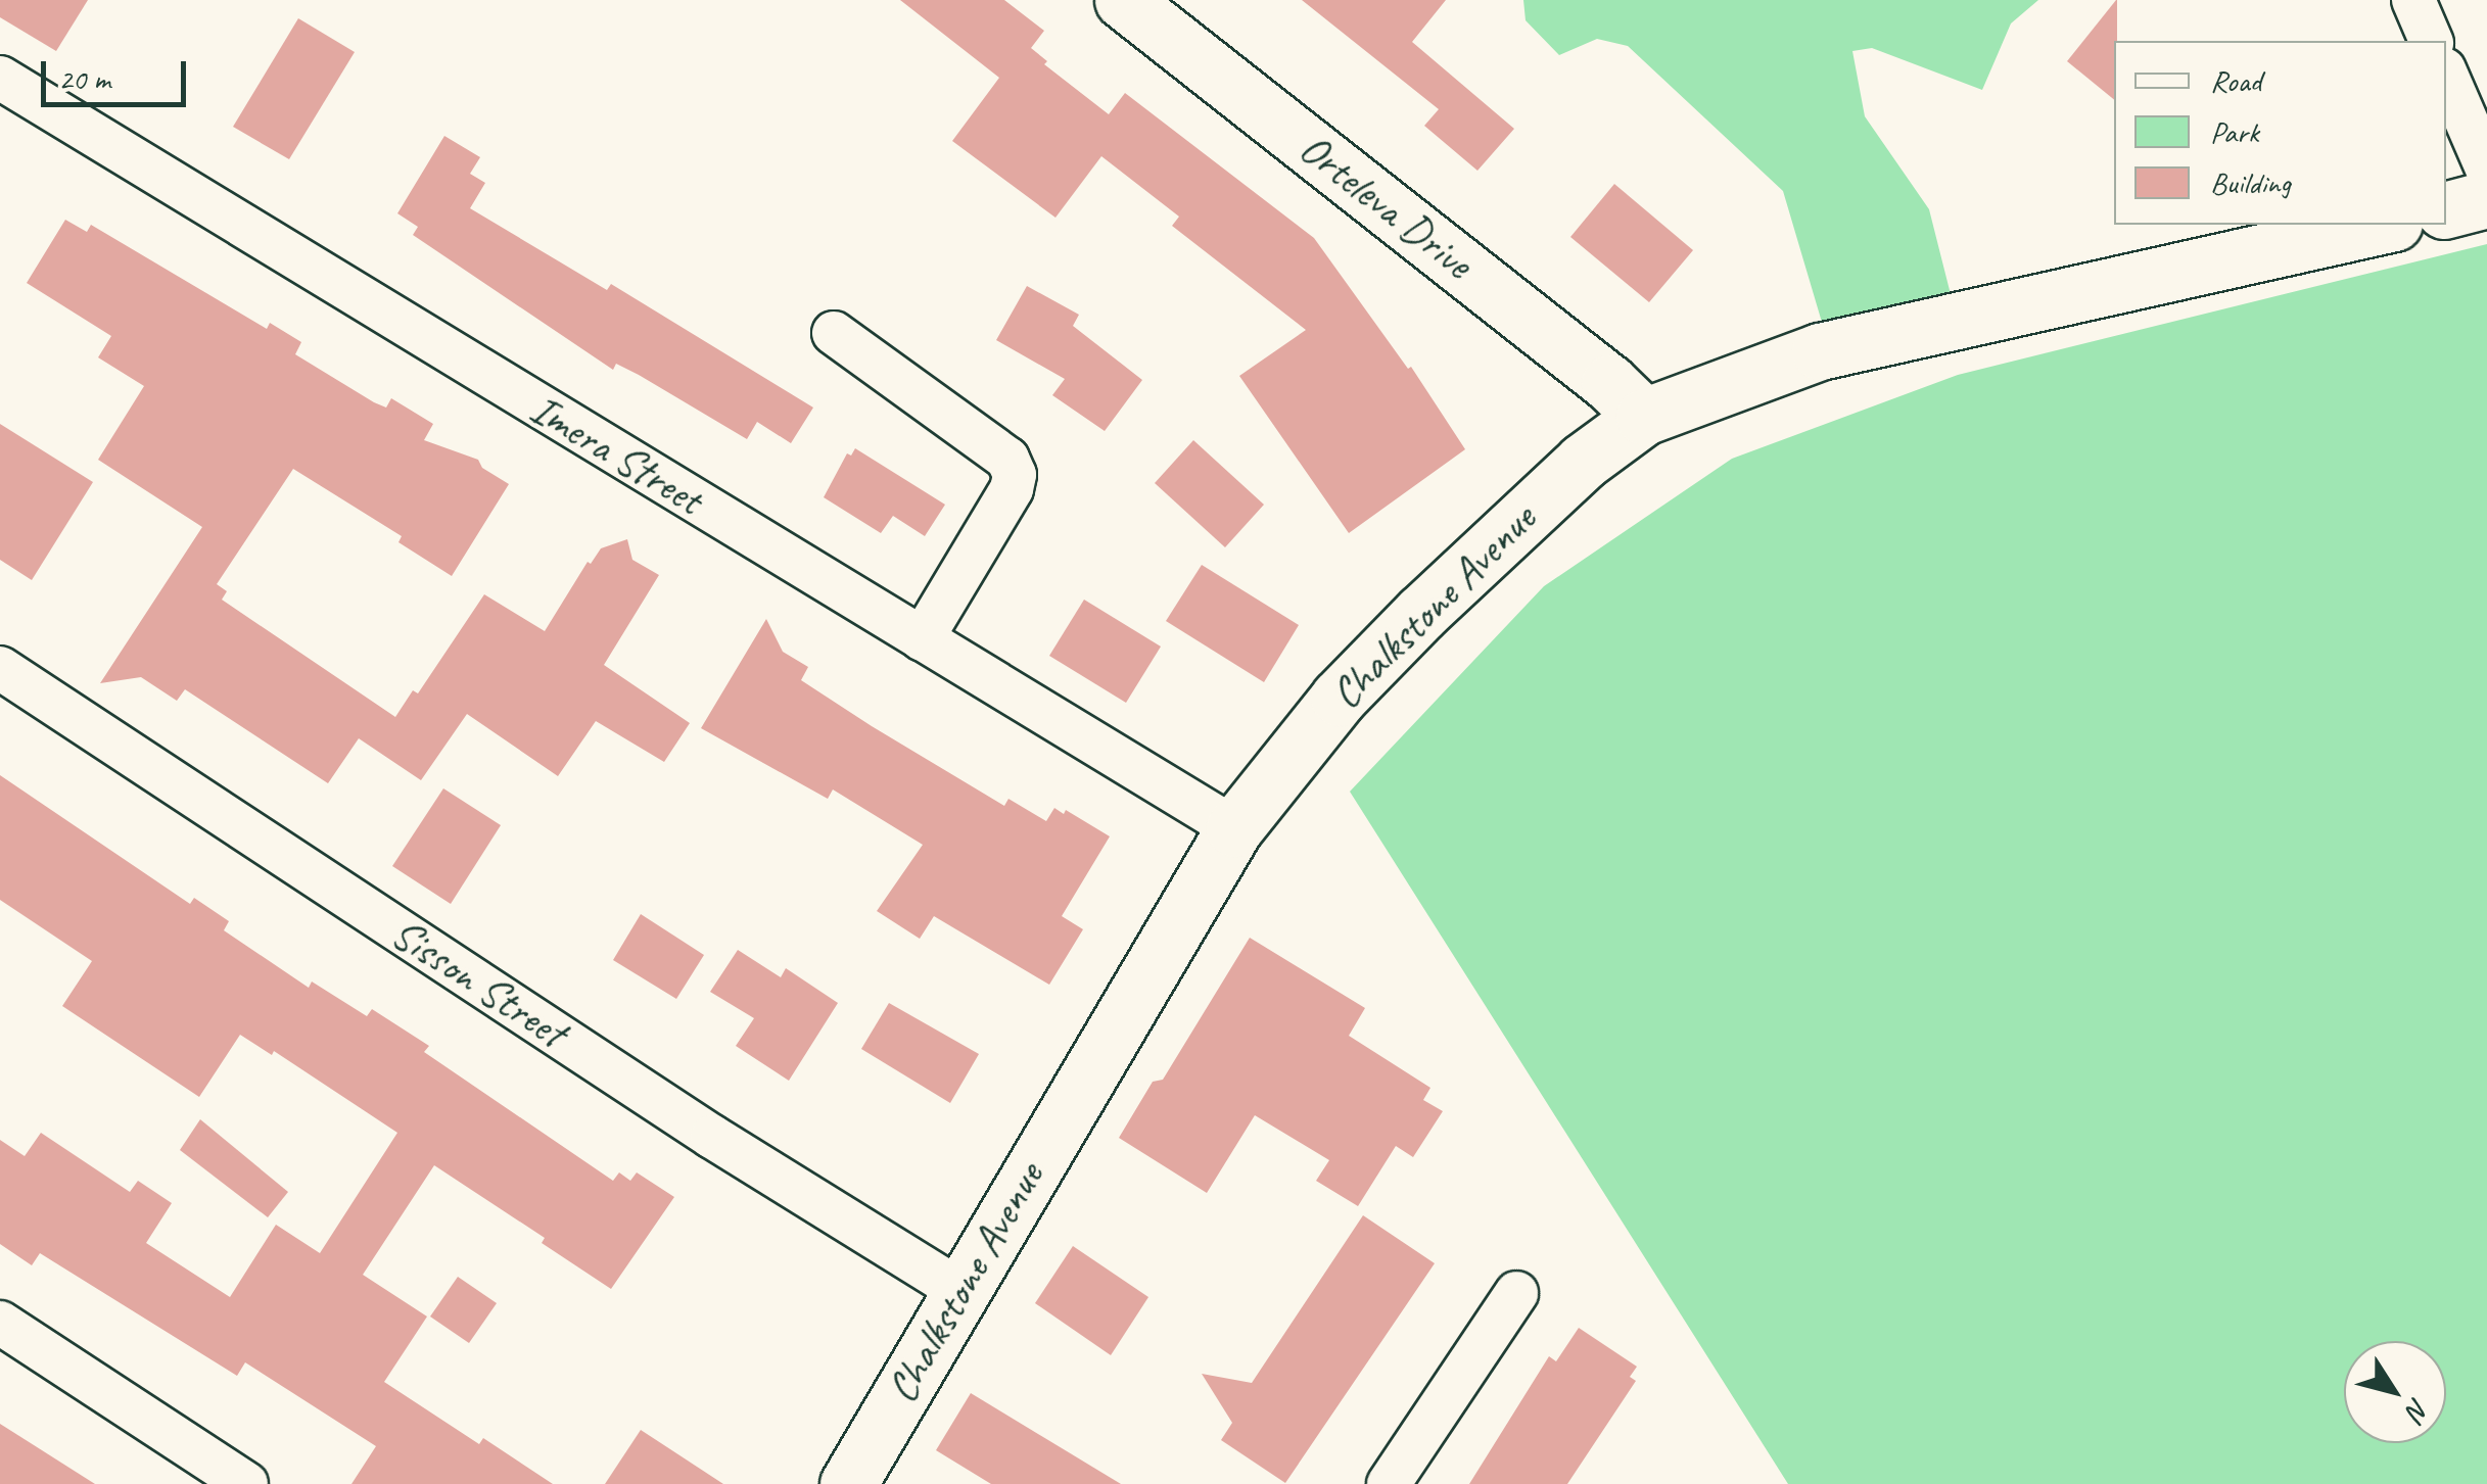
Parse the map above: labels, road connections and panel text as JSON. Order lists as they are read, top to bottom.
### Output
{
  "streets": {
    "main road": ["Orteleva Drive", "Chalkstone Avenue"],
    "street": ["Imera Street", "Sisson Street"]
  },
  "crossings": [
    ["Orteleva Drive", "Chalkstone Avenue"],
    ["Imera Street", "Chalkstone Avenue"],
    ["Chalkstone Avenue", "Sisson Street"]
  ],
  "legend": ["Road", "Park", "Building"],
  "scale_bar": "20 m",
  "north": "bottom right"
}
